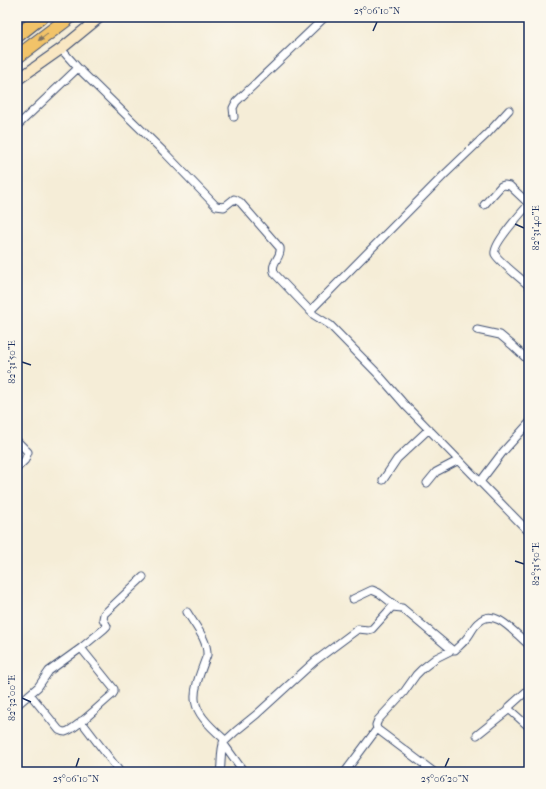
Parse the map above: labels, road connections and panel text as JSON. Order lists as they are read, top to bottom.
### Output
{
  "coordinates": [
    "25°06'10\"N",
    "82°31'40\"E",
    "82°31'50\"E",
    "82°32'00\"E",
    "25°06'20\"N"
  ]
}
